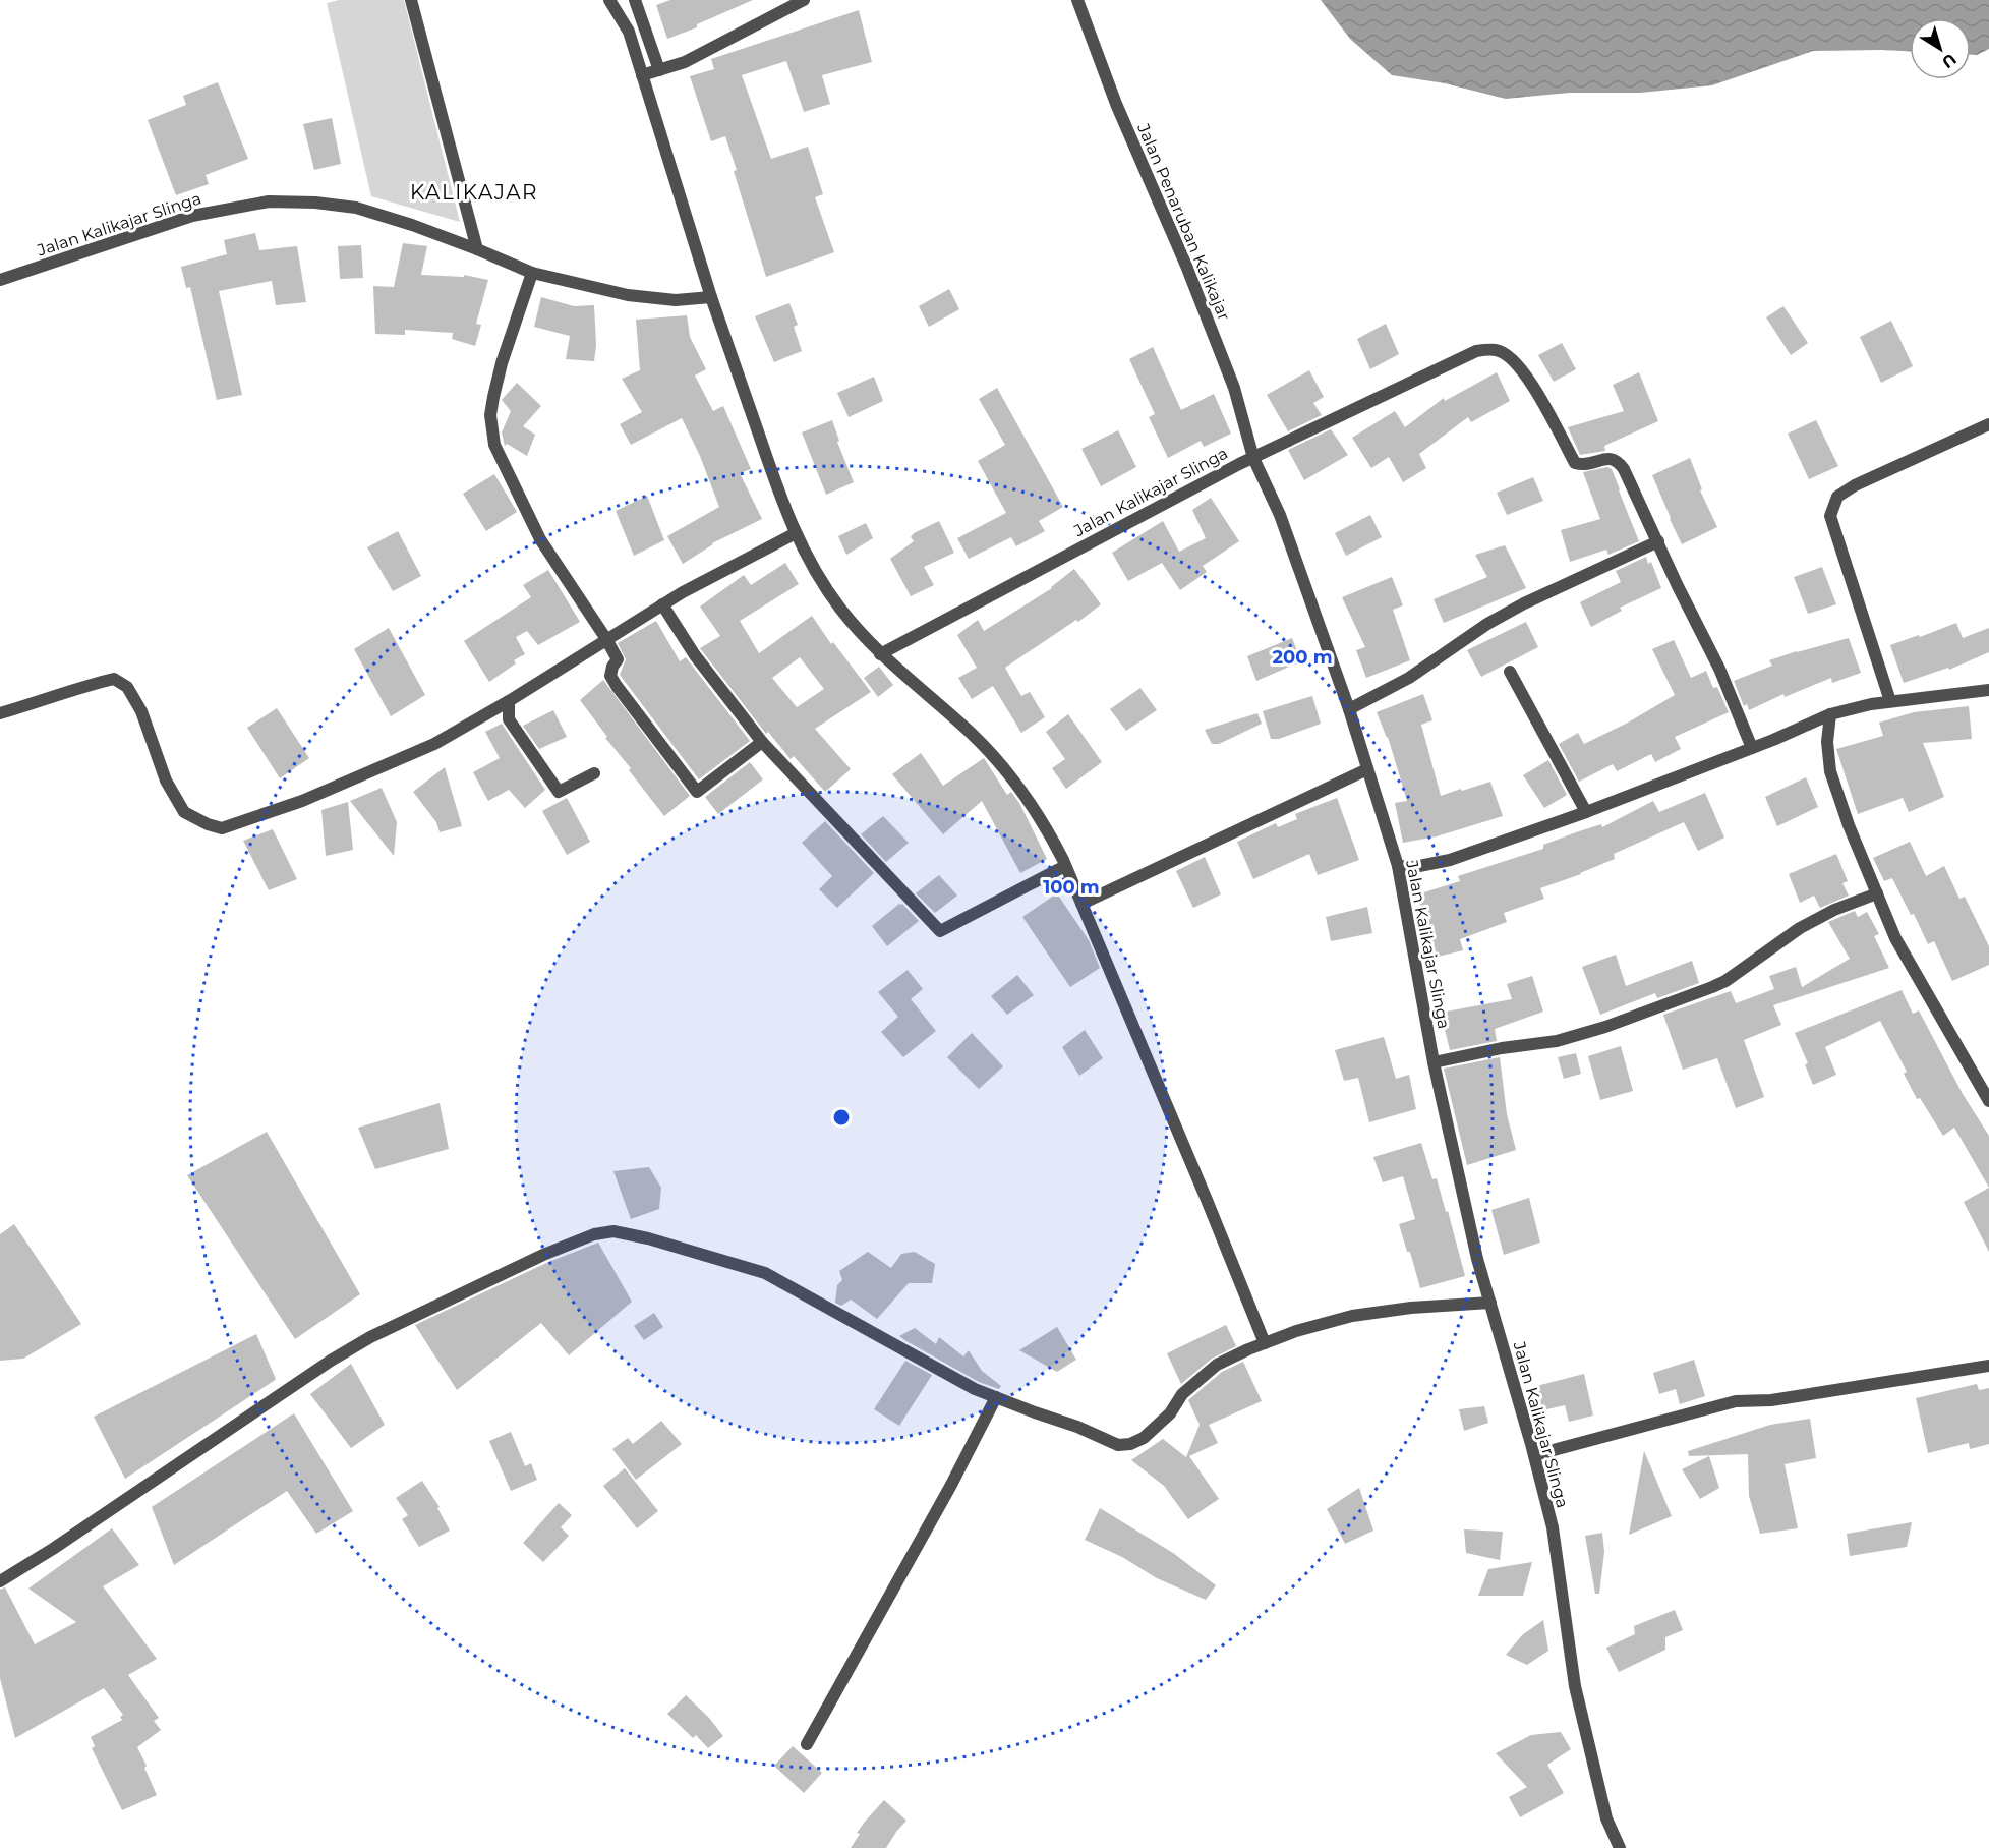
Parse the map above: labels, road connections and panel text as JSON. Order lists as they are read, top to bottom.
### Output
{
  "streets": {
    "street": ["Jalan Penaruban Kalikajar", "Jalan Kalikajar Slinga"]
  },
  "crossings": [
    ["Jalan Penaruban Kalikajar", "Jalan Kalikajar Slinga"]
  ],
  "districts": ["KALIKAJAR"],
  "north": "bottom right",
  "rings": ["200 m", "100 m"]
}
